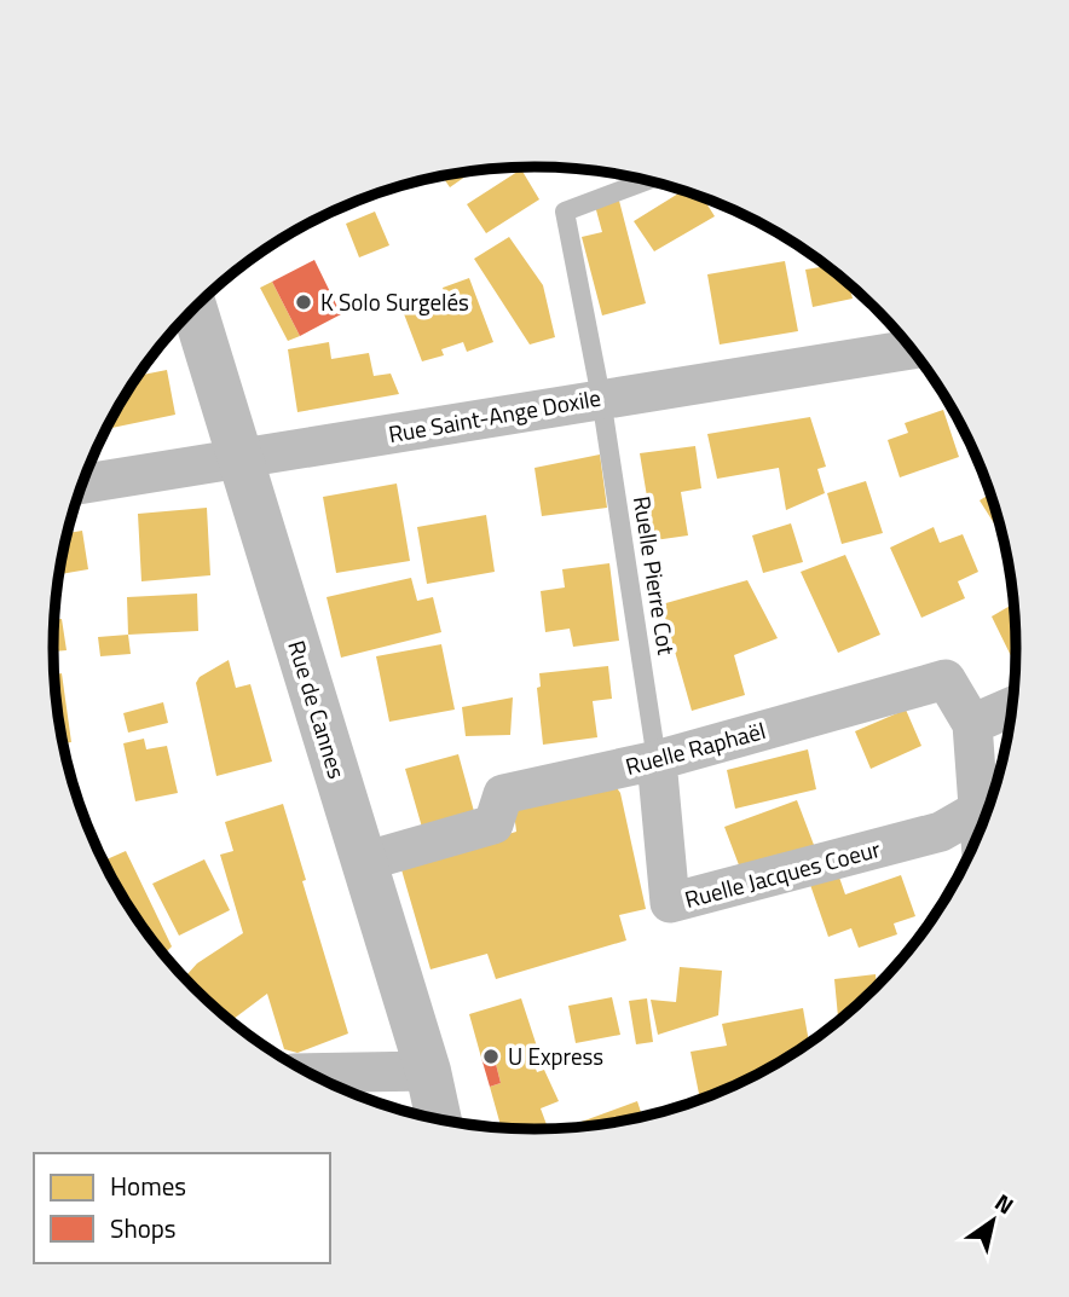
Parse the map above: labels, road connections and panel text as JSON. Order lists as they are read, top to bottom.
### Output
{
  "streets": {
    "street": [
      "Rue Saint-Ange Doxile",
      "Rue de Cannes",
      "Ruelle Raphaël",
      "Ruelle Jacques Coeur"
    ],
    "lane": ["Ruelle Pierre Cot"]
  },
  "crossings": [
    ["Rue Saint-Ange Doxile", "Ruelle Pierre Cot"],
    ["Rue Saint-Ange Doxile", "Rue de Cannes"],
    ["Ruelle Pierre Cot", "Ruelle Raphaël"],
    ["Ruelle Pierre Cot", "Ruelle Jacques Coeur"],
    ["Rue de Cannes", "Ruelle Raphaël"],
    ["Ruelle Raphaël", "Ruelle Jacques Coeur"]
  ],
  "places": ["K Solo Surgelés", "U Express"],
  "legend": ["Homes", "Shops"],
  "north": "top right"
}
